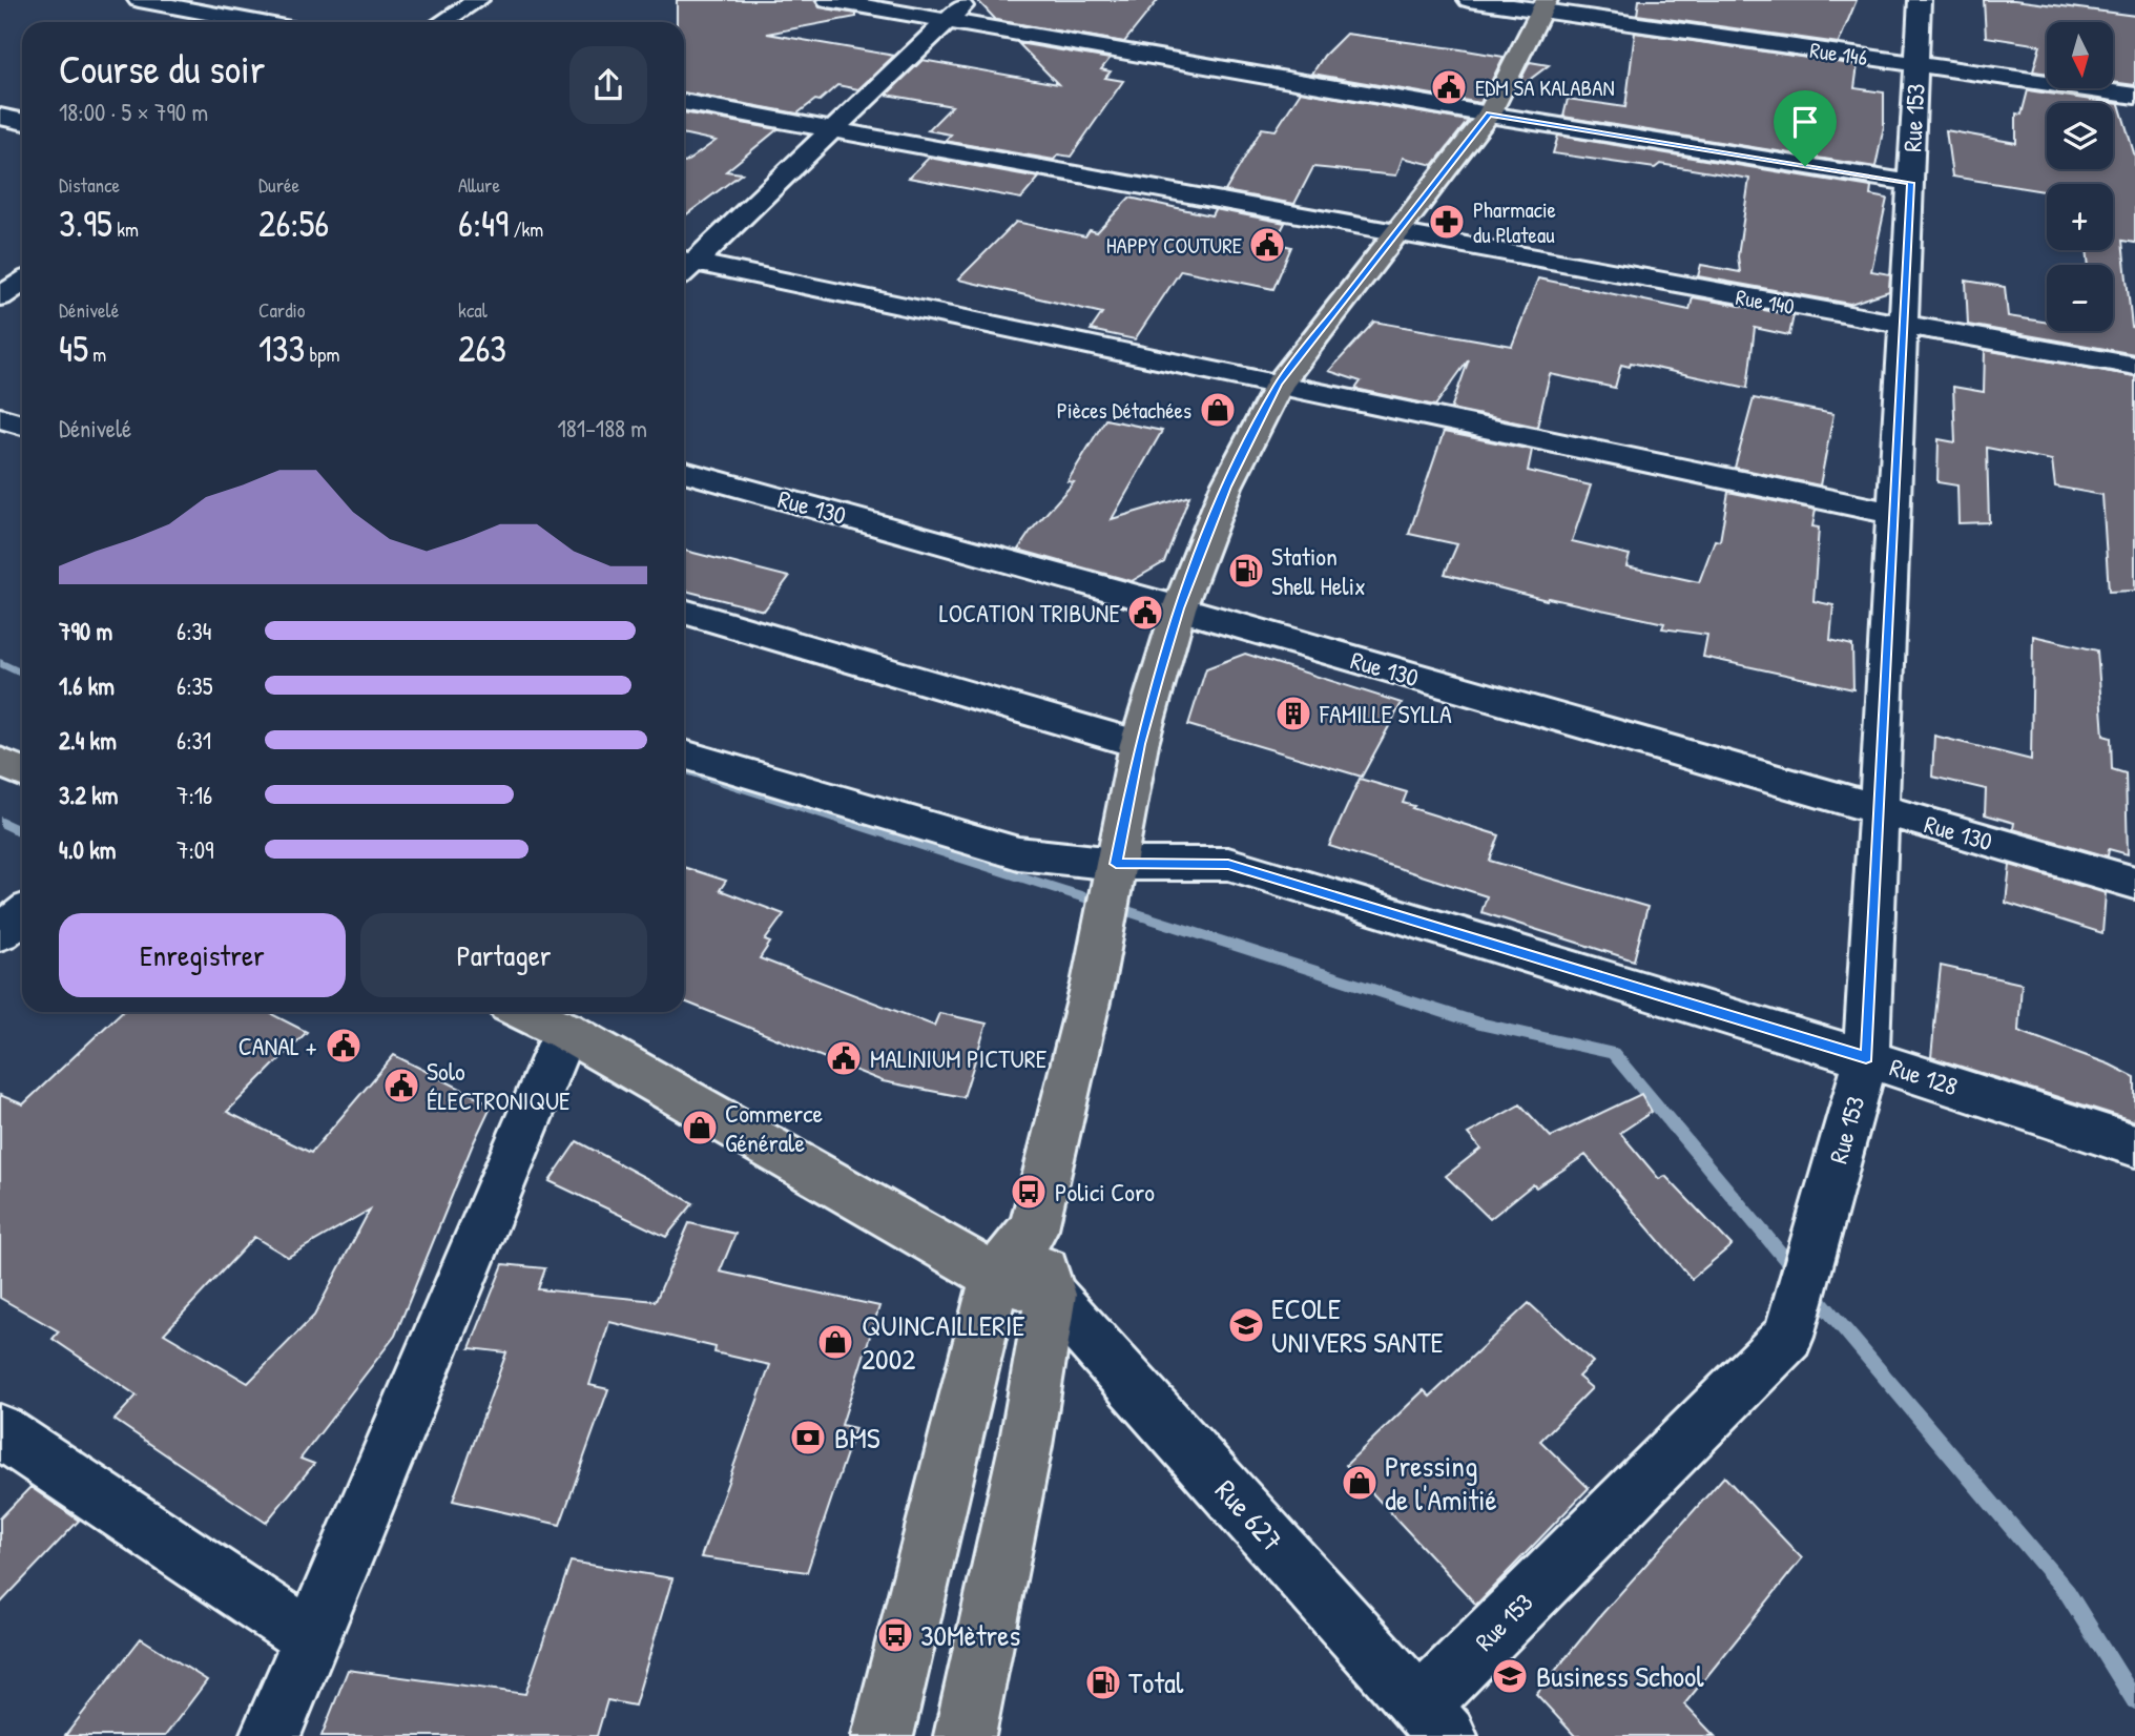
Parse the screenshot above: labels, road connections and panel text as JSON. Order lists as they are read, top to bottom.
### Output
{
  "streets": {
    "street": [
      "Rue 146",
      "Rue 153",
      "Rue 140",
      "Rue 130",
      "Rue 128",
      "Rue 627"
    ]
  },
  "crossings": [
    ["Rue 146", "Rue 153"],
    ["Rue 153", "Rue 140"],
    ["Rue 153", "Rue 130"],
    ["Rue 153", "Rue 128"],
    ["Rue 153", "Rue 627"]
  ],
  "places": {
    "public building": [
      "EDM SA KALABAN",
      "HAPPY COUTURE",
      "LOCATION TRIBUNE",
      "CANAL +",
      "MALINIUM PICTURE",
      "Solo ÉLECTRONIQUE"
    ],
    "pharmacy": ["Pharmacie du Plateau"],
    "shop": [
      "Pièces Détachées",
      "Commerce Générale",
      "QUINCAILLERIE 2002",
      "Pressing de l'Amitié"
    ],
    "fuel station": ["Station Shell Helix", "Total"],
    "building": ["FAMILLE SYLLA"],
    "bus stop": ["Polici Coro", "30Mètres"],
    "school or university": ["ECOLE UNIVERS SANTE", "Business School"],
    "bank": ["BMS"]
  },
  "north": "bottom",
  "page": {
    "map_buttons": ["+", "−"],
    "heading": ["Course du soir", "18:00 · 5 × 790 m"],
    "stats": [
      ["Distance", "3.95 km"],
      ["Durée", "26:56"],
      ["Allure", "6:49 /km"],
      ["Dénivelé", "45 m"],
      ["Cardio", "133 bpm"],
      ["kcal", "263"]
    ],
    "chart": ["Dénivelé", "181–188 m"],
    "list": [
      {
        "name": "790 m",
        "note": "6:34"
      },
      {
        "name": "1.6 km",
        "note": "6:35"
      },
      {
        "name": "2.4 km",
        "note": "6:31"
      },
      {
        "name": "3.2 km",
        "note": "7:16"
      },
      {
        "name": "4.0 km",
        "note": "7:09"
      }
    ],
    "buttons": ["Enregistrer", "Partager"]
  }
}
